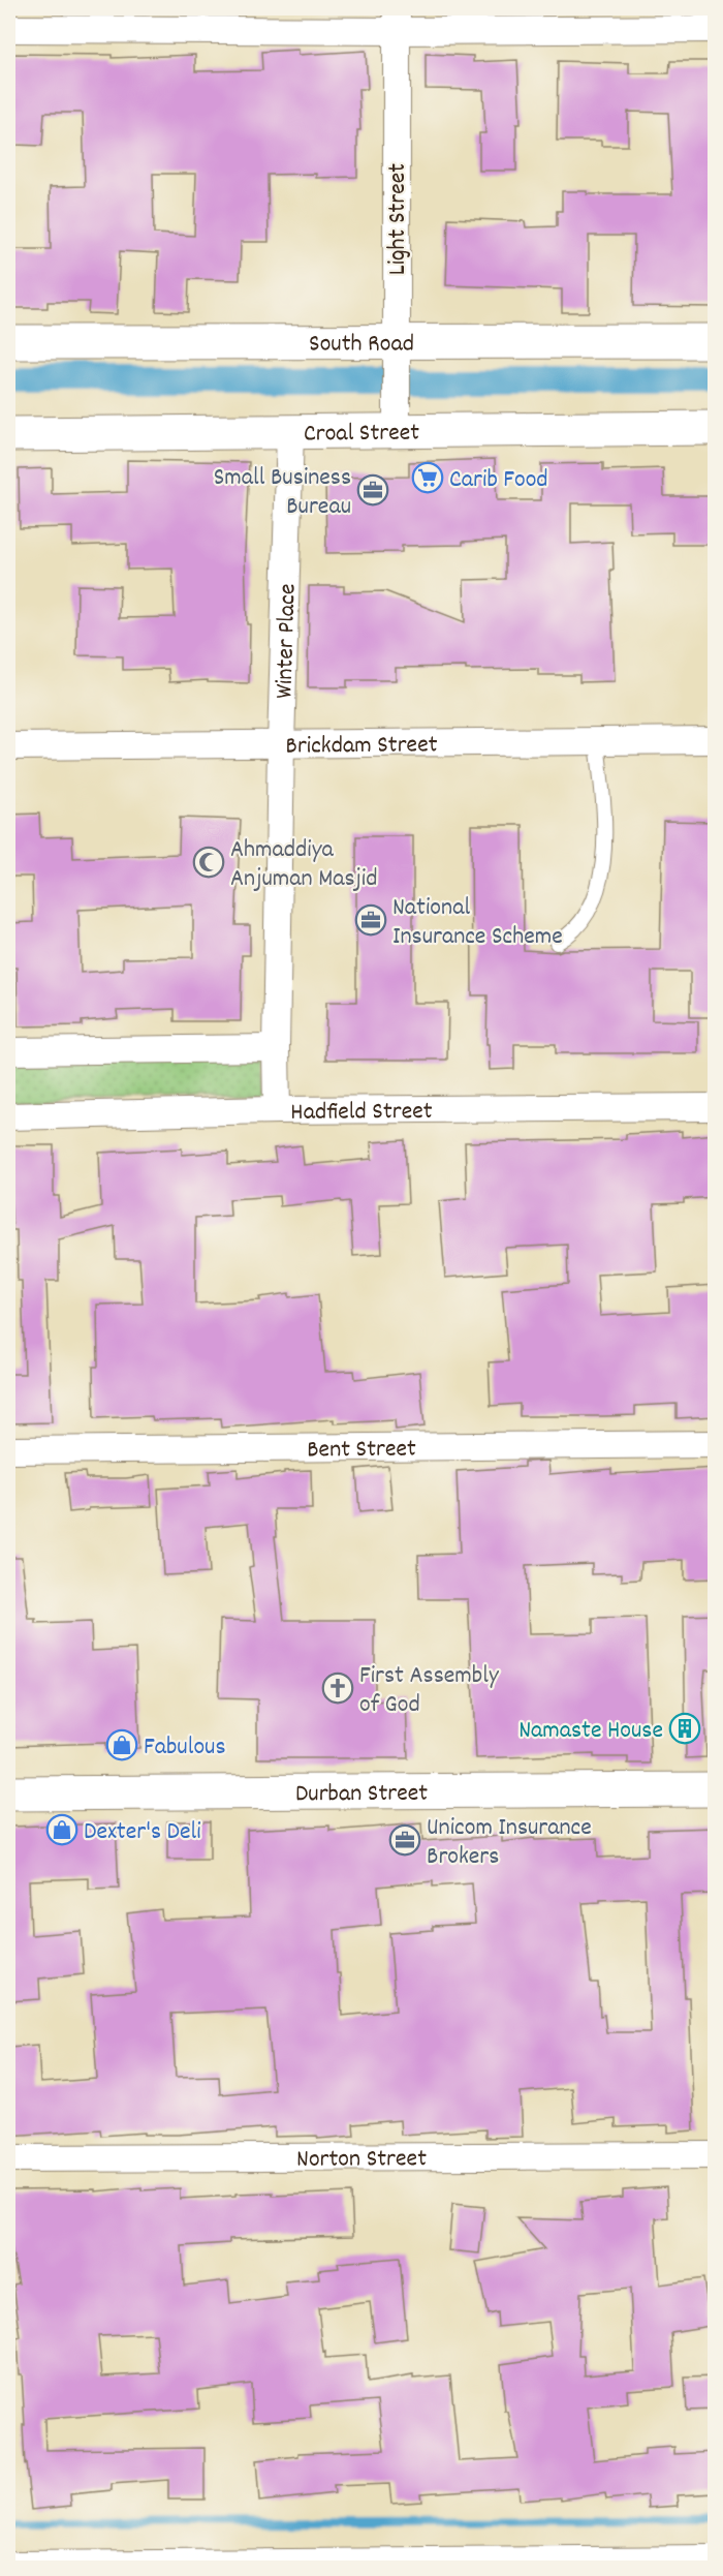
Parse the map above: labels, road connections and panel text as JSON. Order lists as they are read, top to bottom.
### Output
{
  "streets": {
    "street": [
      "Light Street",
      "South Road",
      "Croal Street",
      "Winter Place",
      "Brickdam Street",
      "Hadfield Street",
      "Bent Street",
      "Durban Street",
      "Norton Street"
    ]
  },
  "crossings": [
    ["Light Street", "South Road"],
    ["Light Street", "Croal Street"],
    ["Croal Street", "Winter Place"],
    ["Winter Place", "Brickdam Street"],
    ["Winter Place", "Hadfield Street"]
  ],
  "places": {
    "supermarket": ["Carib Food"],
    "office": ["Small Business Bureau", "National Insurance Scheme", "Unicom Insurance Brokers"],
    "mosque": ["Ahmaddiya Anjuman Masjid"],
    "church": ["First Assembly of God"],
    "building": ["Namaste House"],
    "shop": ["Fabulous", "Dexter's Deli"]
  }
}
